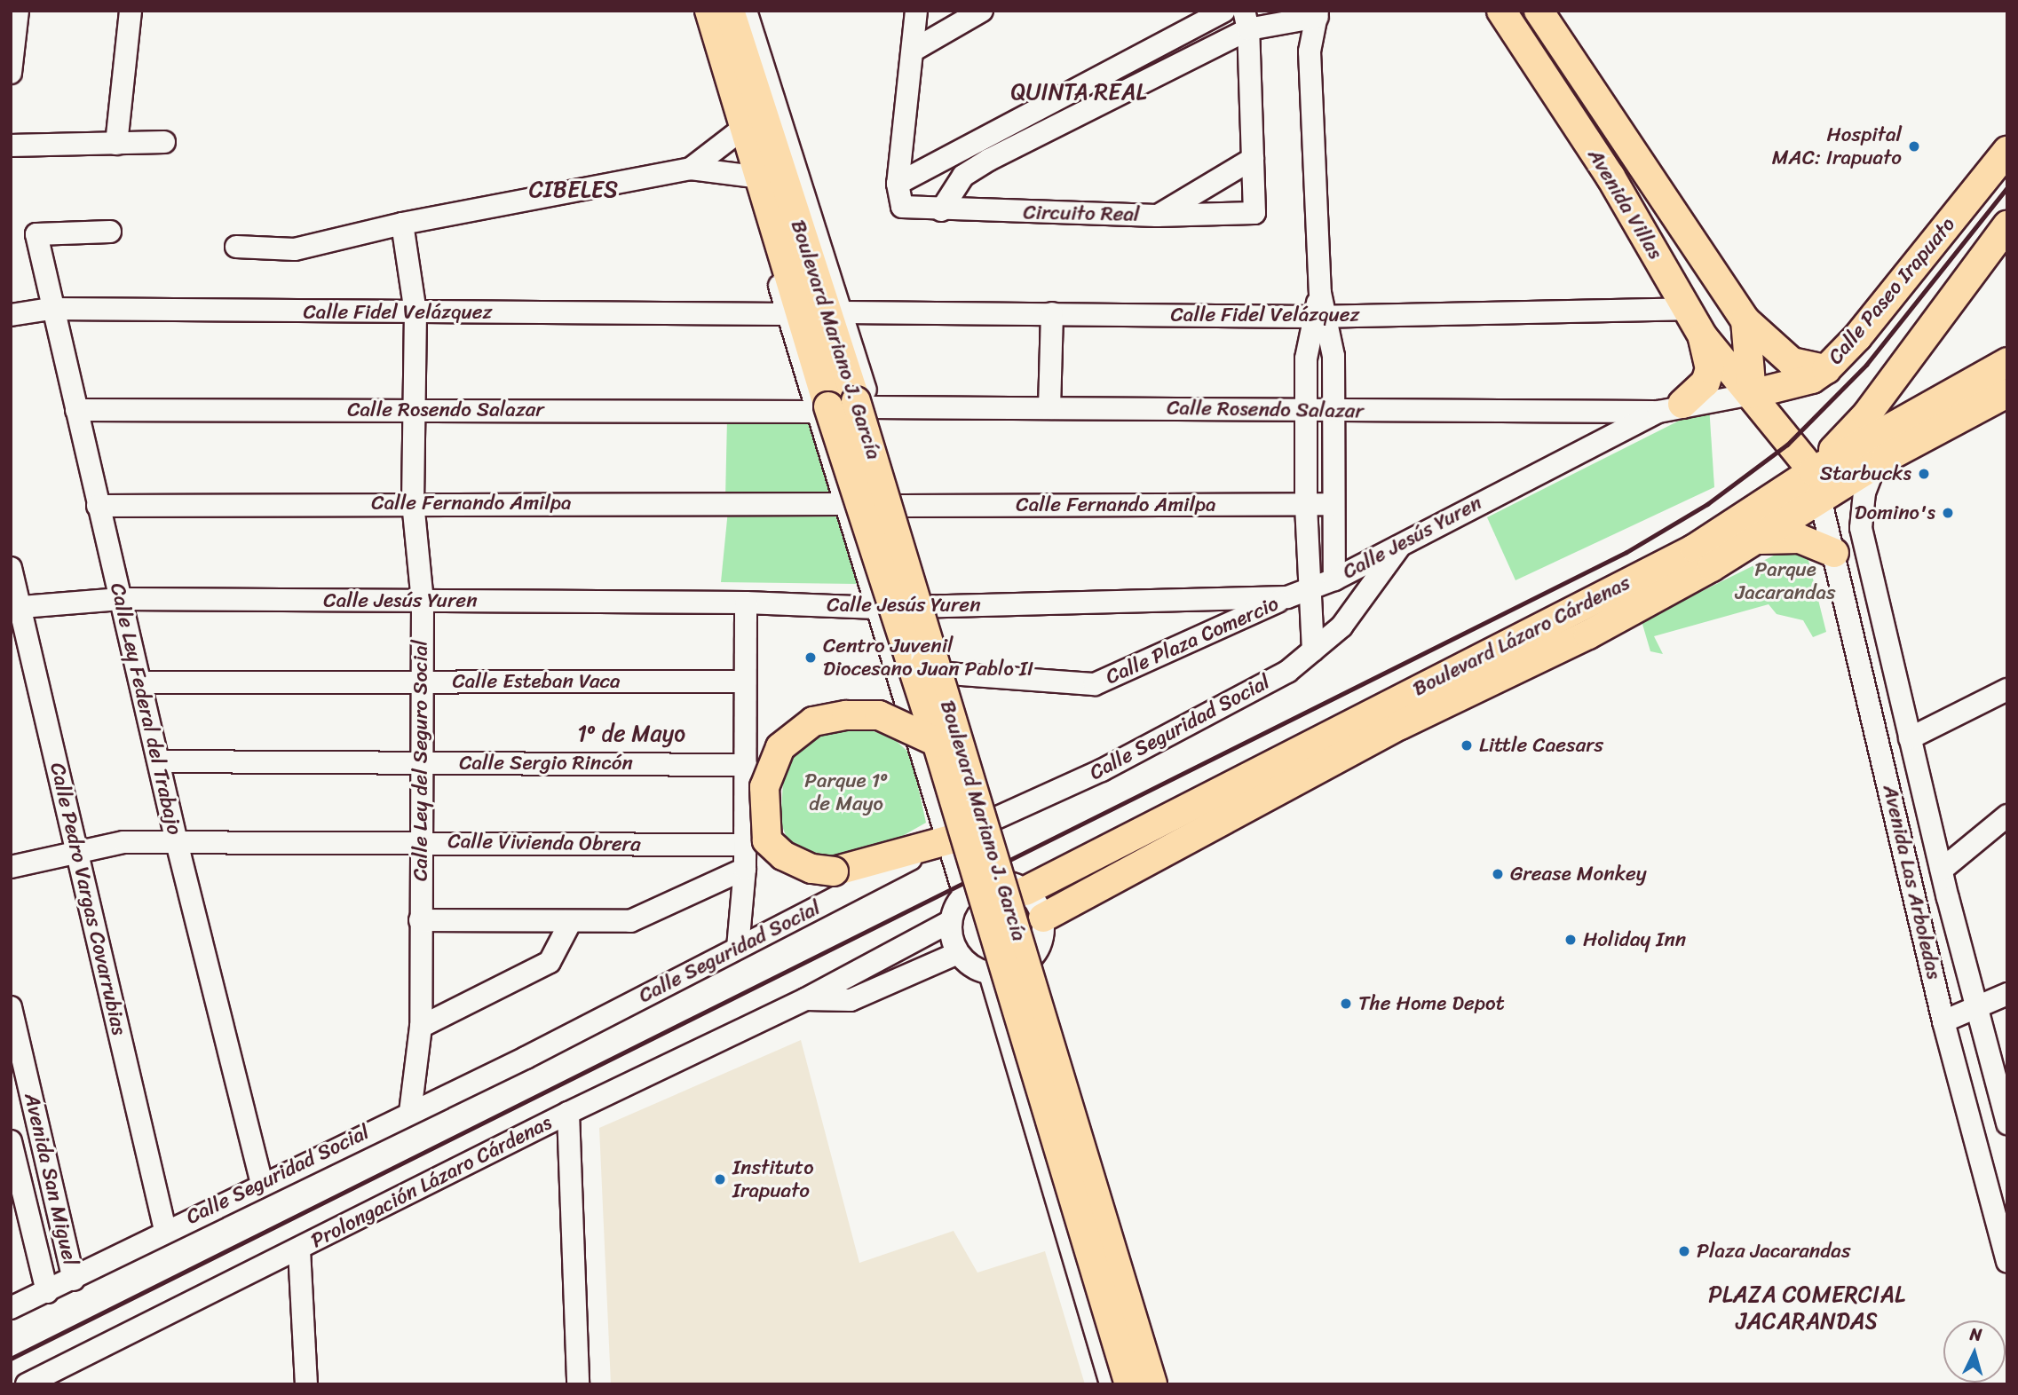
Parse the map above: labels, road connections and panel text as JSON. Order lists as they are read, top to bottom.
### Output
{
  "streets": {
    "main road": [
      "Avenida Villas",
      "Calle Paseo Irapuato",
      "Boulevard Mariano J. García",
      "Boulevard Lázaro Cárdenas"
    ],
    "street": [
      "Circuito Real",
      "Calle Fidel Velázquez",
      "Calle Rosendo Salazar",
      "Calle Fernando Amilpa",
      "Calle Jesús Yuren",
      "Calle Plaza Comercio",
      "Calle Esteban Vaca",
      "Calle Ley Federal del Trabajo",
      "Calle Seguridad Social",
      "Calle Ley del Seguro Social",
      "Calle Sergio Rincón",
      "Calle Vivienda Obrera",
      "Avenida Las Arboledas",
      "Calle Pedro Vargas Covarrubias",
      "Avenida San Miguel",
      "Prolongación Lázaro Cárdenas"
    ]
  },
  "crossings": [
    ["Avenida Villas", "Calle Paseo Irapuato"],
    ["Avenida Villas", "Calle Fidel Velázquez"],
    ["Avenida Villas", "Calle Jesús Yuren"],
    ["Avenida Villas", "Boulevard Lázaro Cárdenas"],
    ["Calle Paseo Irapuato", "Calle Jesús Yuren"],
    ["Calle Fidel Velázquez", "Calle Ley Federal del Trabajo"],
    ["Calle Fidel Velázquez", "Calle Ley del Seguro Social"],
    ["Boulevard Mariano J. García", "Calle Rosendo Salazar"],
    ["Calle Rosendo Salazar", "Calle Jesús Yuren"],
    ["Calle Rosendo Salazar", "Calle Ley Federal del Trabajo"],
    ["Calle Rosendo Salazar", "Calle Ley del Seguro Social"],
    ["Calle Fernando Amilpa", "Calle Ley Federal del Trabajo"],
    ["Calle Fernando Amilpa", "Calle Ley del Seguro Social"],
    ["Calle Jesús Yuren", "Calle Plaza Comercio"],
    ["Calle Jesús Yuren", "Calle Ley Federal del Trabajo"],
    ["Calle Jesús Yuren", "Calle Seguridad Social"],
    ["Calle Jesús Yuren", "Calle Ley del Seguro Social"],
    ["Calle Jesús Yuren", "Calle Pedro Vargas Covarrubias"],
    ["Boulevard Lázaro Cárdenas", "Avenida Las Arboledas"],
    ["Calle Esteban Vaca", "Calle Ley Federal del Trabajo"],
    ["Calle Esteban Vaca", "Calle Ley del Seguro Social"],
    ["Calle Ley Federal del Trabajo", "Calle Seguridad Social"],
    ["Calle Ley Federal del Trabajo", "Calle Sergio Rincón"],
    ["Calle Ley Federal del Trabajo", "Calle Vivienda Obrera"],
    ["Calle Seguridad Social", "Calle Ley del Seguro Social"],
    ["Calle Seguridad Social", "Calle Pedro Vargas Covarrubias"],
    ["Calle Seguridad Social", "Avenida San Miguel"],
    ["Calle Ley del Seguro Social", "Calle Sergio Rincón"],
    ["Calle Ley del Seguro Social", "Calle Vivienda Obrera"],
    ["Calle Vivienda Obrera", "Calle Pedro Vargas Covarrubias"]
  ],
  "districts": [
    "QUINTA REAL",
    "CIBELES",
    "1º de Mayo",
    "PLAZA COMERCIAL JACARANDAS"
  ],
  "parks": ["Parque Jacarandas", "Parque 1º de Mayo"],
  "places": [
    "Hospital MAC: Irapuato",
    "Starbucks",
    "Domino's",
    "Centro Juvenil Diocesano Juan Pablo II",
    "Little Caesars",
    "Grease Monkey",
    "Holiday Inn",
    "The Home Depot",
    "Instituto Irapuato",
    "Plaza Jacarandas"
  ],
  "north": "top"
}
